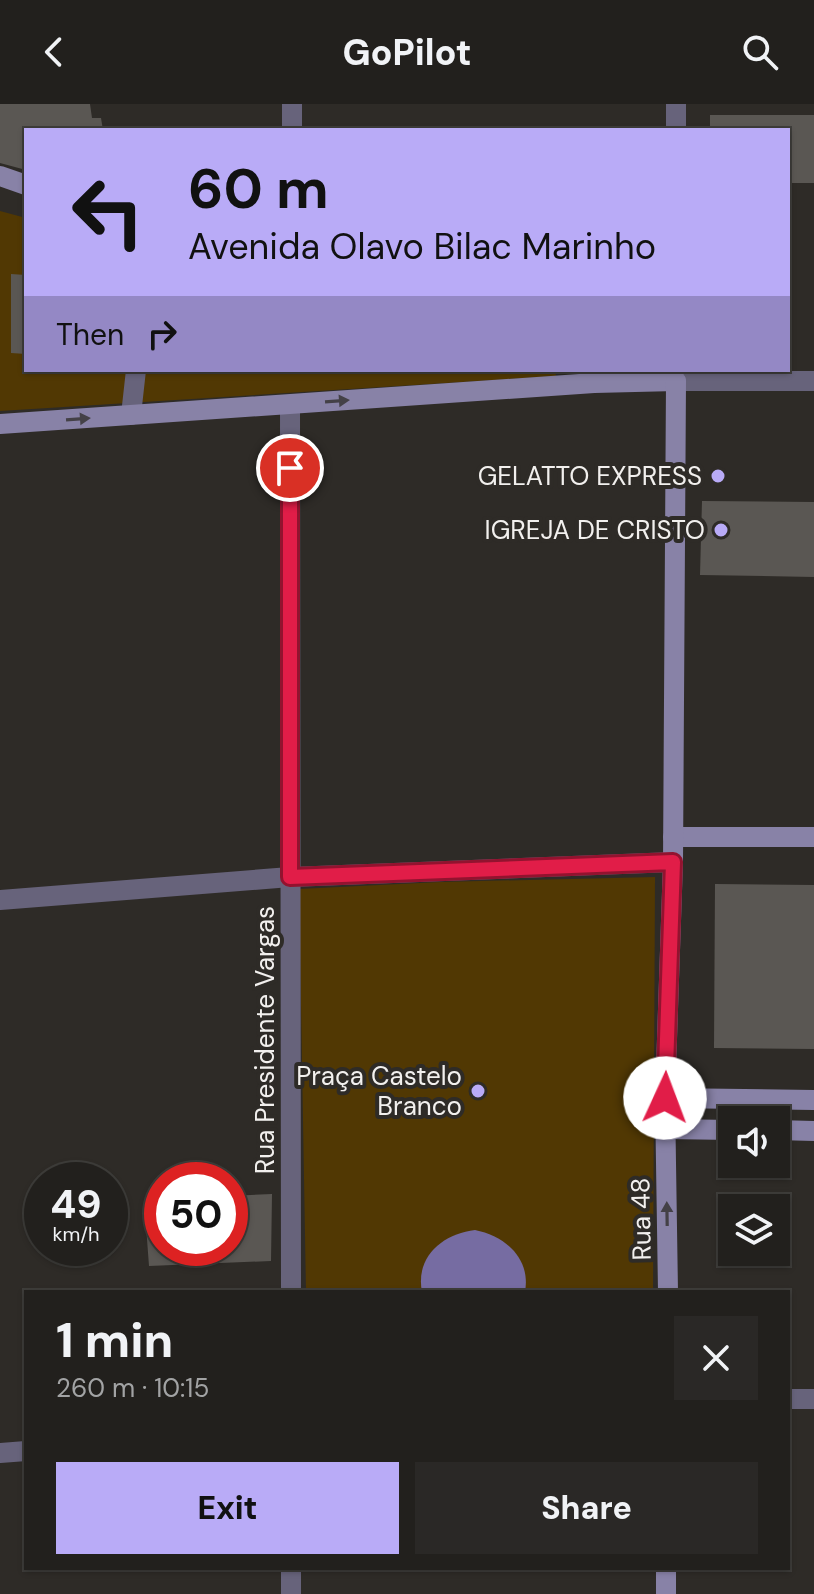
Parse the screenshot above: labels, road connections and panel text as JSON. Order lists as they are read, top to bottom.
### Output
{
  "streets": {
    "main road": ["Rua 48"],
    "street": ["Rua Presidente Vargas"]
  },
  "places": ["GELATTO EXPRESS", "IGREJA DE CRISTO", "Praça Castelo Branco"],
  "page": {
    "header": "GoPilot",
    "turn": ["60 m", "Avenida Olavo Bilac Marinho"],
    "then": "Then",
    "speed": "49 km/h",
    "limit": "50",
    "heading": ["1 min", "260 m · 10:15"],
    "buttons": ["Exit", "Share"]
  }
}
